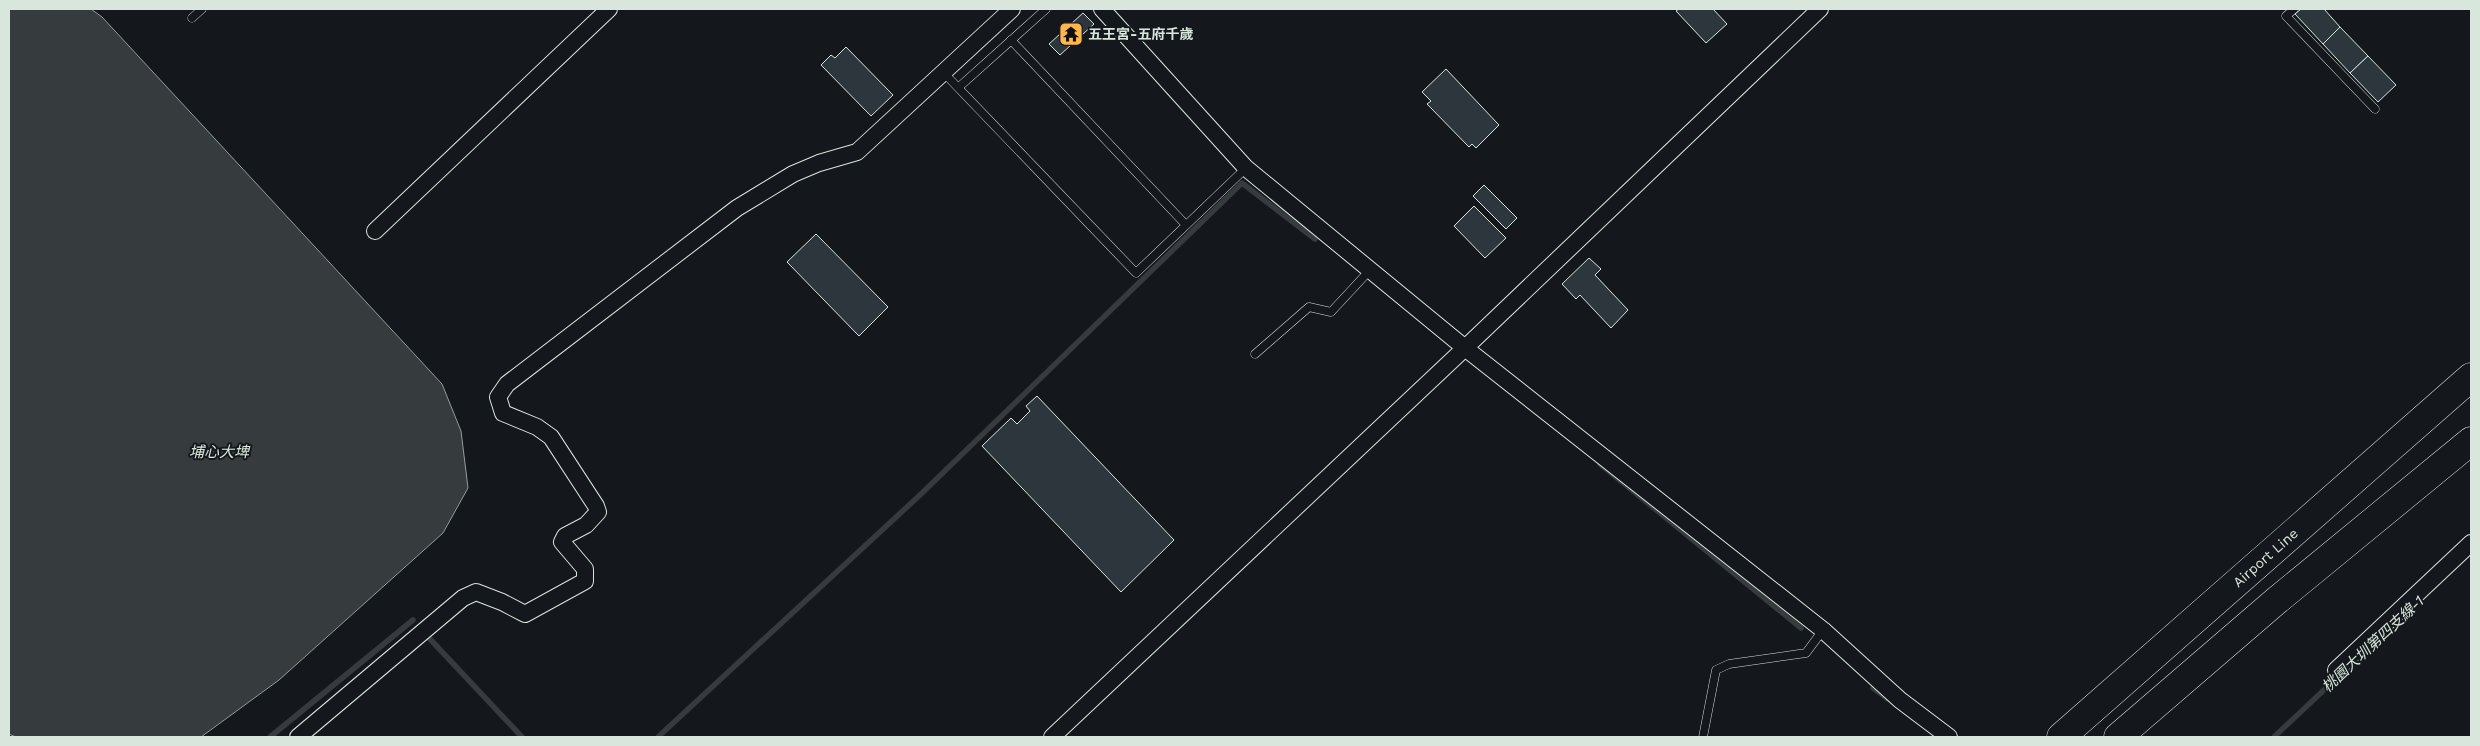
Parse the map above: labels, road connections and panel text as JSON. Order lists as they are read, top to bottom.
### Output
{
  "streets": {
    "highway": ["Airport Line"]
  },
  "water": ["埔心大埤", "桃園大圳第四支線-1"],
  "places": {
    "temple": ["五王宮-五府千歲"]
  }
}
